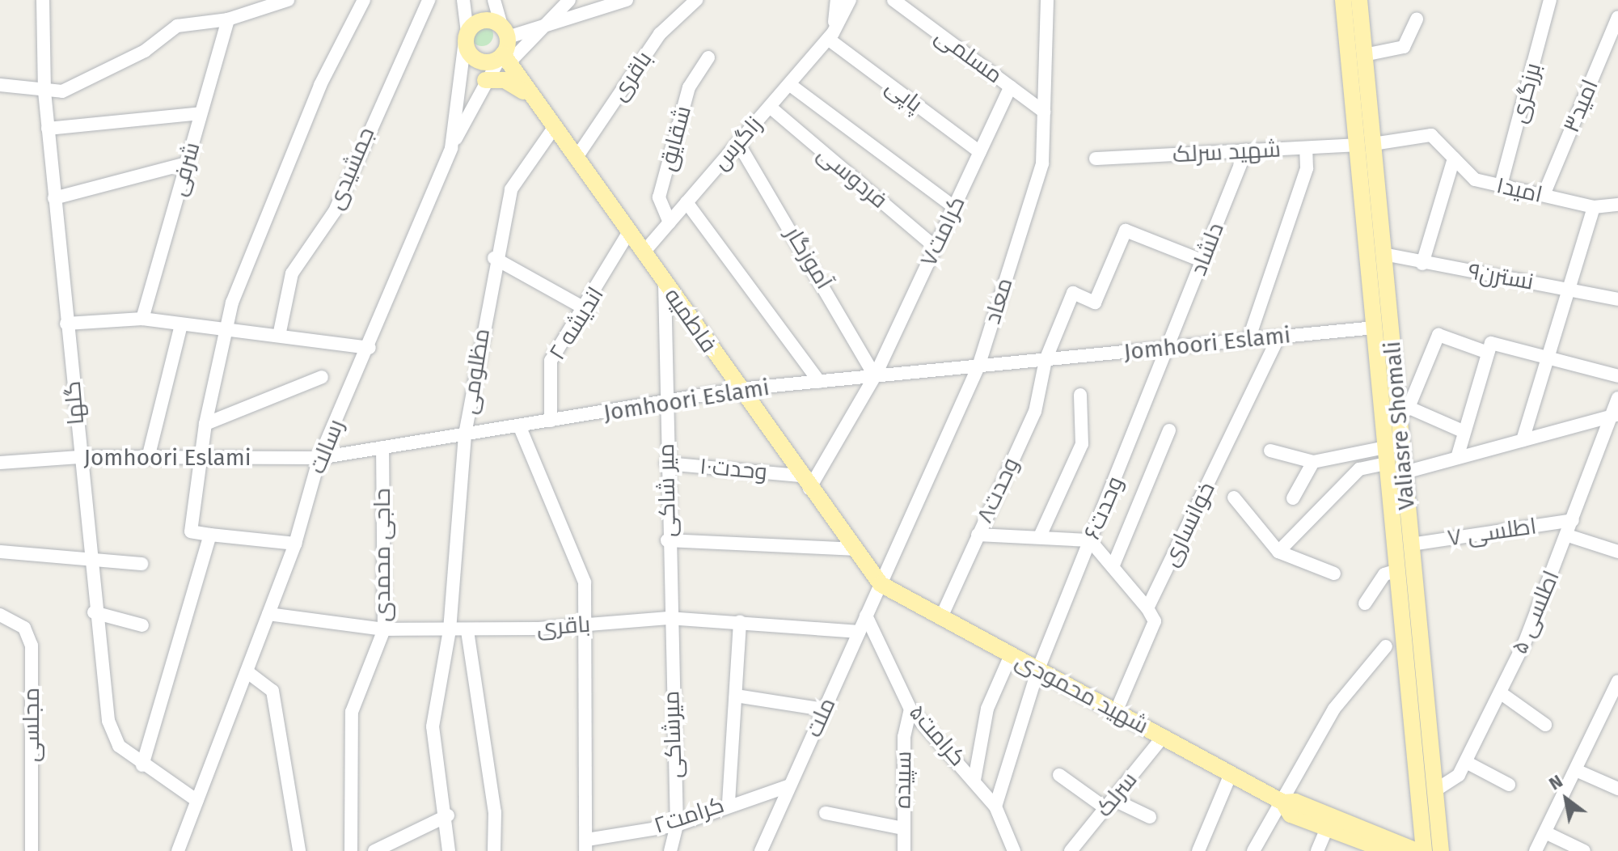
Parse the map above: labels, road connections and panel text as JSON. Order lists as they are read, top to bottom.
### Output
{
  "streets": {
    "main road": ["فاطمیه", "Valiasre Shomali", "شهید محمودی"],
    "street": [
      "مسلمی",
      "باقری",
      "برزگری",
      "پاپی",
      "امید۳",
      "شقایق",
      "زاگرس",
      "شهید سرلک",
      "جمشیدی",
      "شرفی",
      "فردوسی",
      "امید۱",
      "کرامت۷",
      "دلشاد",
      "آموزگار",
      "نسترن۹",
      "معاد",
      "اندیشه ۲",
      "Jomhoori Eslami",
      "مظلومی",
      "گلها",
      "رسالت",
      "وحدت۱۰",
      "میر شاکی",
      "وحدت۸",
      "وحدت۶",
      "خوانساری",
      "اطلسی ۷",
      "حاجی محمدی",
      "اطلسی ۵",
      "ملت",
      "مجلسی",
      "میرشاکی",
      "کرامت۵",
      "سپیده",
      "سرلک",
      "کرامت۲"
    ]
  },
  "crossings": [
    ["مسلمی", "کرامت۷"],
    ["مسلمی", "معاد"],
    ["باقری", "فاطمیه"],
    ["باقری", "مظلومی"],
    ["باقری", "رسالت"],
    ["باقری", "میر شاکی"],
    ["باقری", "حاجی محمدی"],
    ["باقری", "ملت"],
    ["باقری", "میرشاکی"],
    ["برزگری", "امید۱"],
    ["پاپی", "زاگرس"],
    ["پاپی", "کرامت۷"],
    ["امید۳", "امید۱"],
    ["شقایق", "زاگرس"],
    ["زاگرس", "فردوسی"],
    ["زاگرس", "آموزگار"],
    ["زاگرس", "فاطمیه"],
    ["شهید سرلک", "امید۱"],
    ["شهید سرلک", "دلشاد"],
    ["شهید سرلک", "Valiasre Shomali"],
    ["فردوسی", "کرامت۷"],
    ["کرامت۷", "آموزگار"],
    ["کرامت۷", "فاطمیه"],
    ["کرامت۷", "Jomhoori Eslami"],
    ["کرامت۷", "وحدت۱۰"],
    ["دلشاد", "Jomhoori Eslami"],
    ["دلشاد", "وحدت۸"],
    ["دلشاد", "وحدت۶"],
    ["آموزگار", "Jomhoori Eslami"],
    ["نسترن۹", "Valiasre Shomali"],
    ["معاد", "فاطمیه"],
    ["معاد", "Jomhoori Eslami"],
    ["معاد", "شهید محمودی"],
    ["معاد", "ملت"],
    ["فاطمیه", "اندیشه ۲"],
    ["فاطمیه", "Jomhoori Eslami"],
    ["فاطمیه", "مظلومی"],
    ["فاطمیه", "وحدت۱۰"],
    ["فاطمیه", "میر شاکی"],
    ["فاطمیه", "شهید محمودی"],
    ["فاطمیه", "ملت"],
    ["اندیشه ۲", "Jomhoori Eslami"],
    ["Jomhoori Eslami", "مظلومی"],
    ["Jomhoori Eslami", "گلها"],
    ["Jomhoori Eslami", "Valiasre Shomali"],
    ["Jomhoori Eslami", "رسالت"],
    ["Jomhoori Eslami", "میر شاکی"],
    ["Jomhoori Eslami", "وحدت۸"],
    ["Jomhoori Eslami", "وحدت۶"],
    ["Jomhoori Eslami", "خوانساری"],
    ["Jomhoori Eslami", "حاجی محمدی"],
    ["گلها", "رسالت"],
    ["Valiasre Shomali", "اطلسی ۷"],
    ["Valiasre Shomali", "اطلسی ۵"],
    ["وحدت۱۰", "میر شاکی"],
    ["میر شاکی", "میرشاکی"],
    ["وحدت۸", "شهید محمودی"],
    ["وحدت۶", "شهید محمودی"],
    ["وحدت۶", "کرامت۵"],
    ["خوانساری", "شهید محمودی"],
    ["اطلسی ۷", "اطلسی ۵"],
    ["شهید محمودی", "ملت"],
    ["شهید محمودی", "سرلک"],
    ["ملت", "کرامت۵"],
    ["ملت", "کرامت۲"],
    ["میرشاکی", "کرامت۲"],
    ["کرامت۵", "سپیده"]
  ],
  "north": "top left"
}
